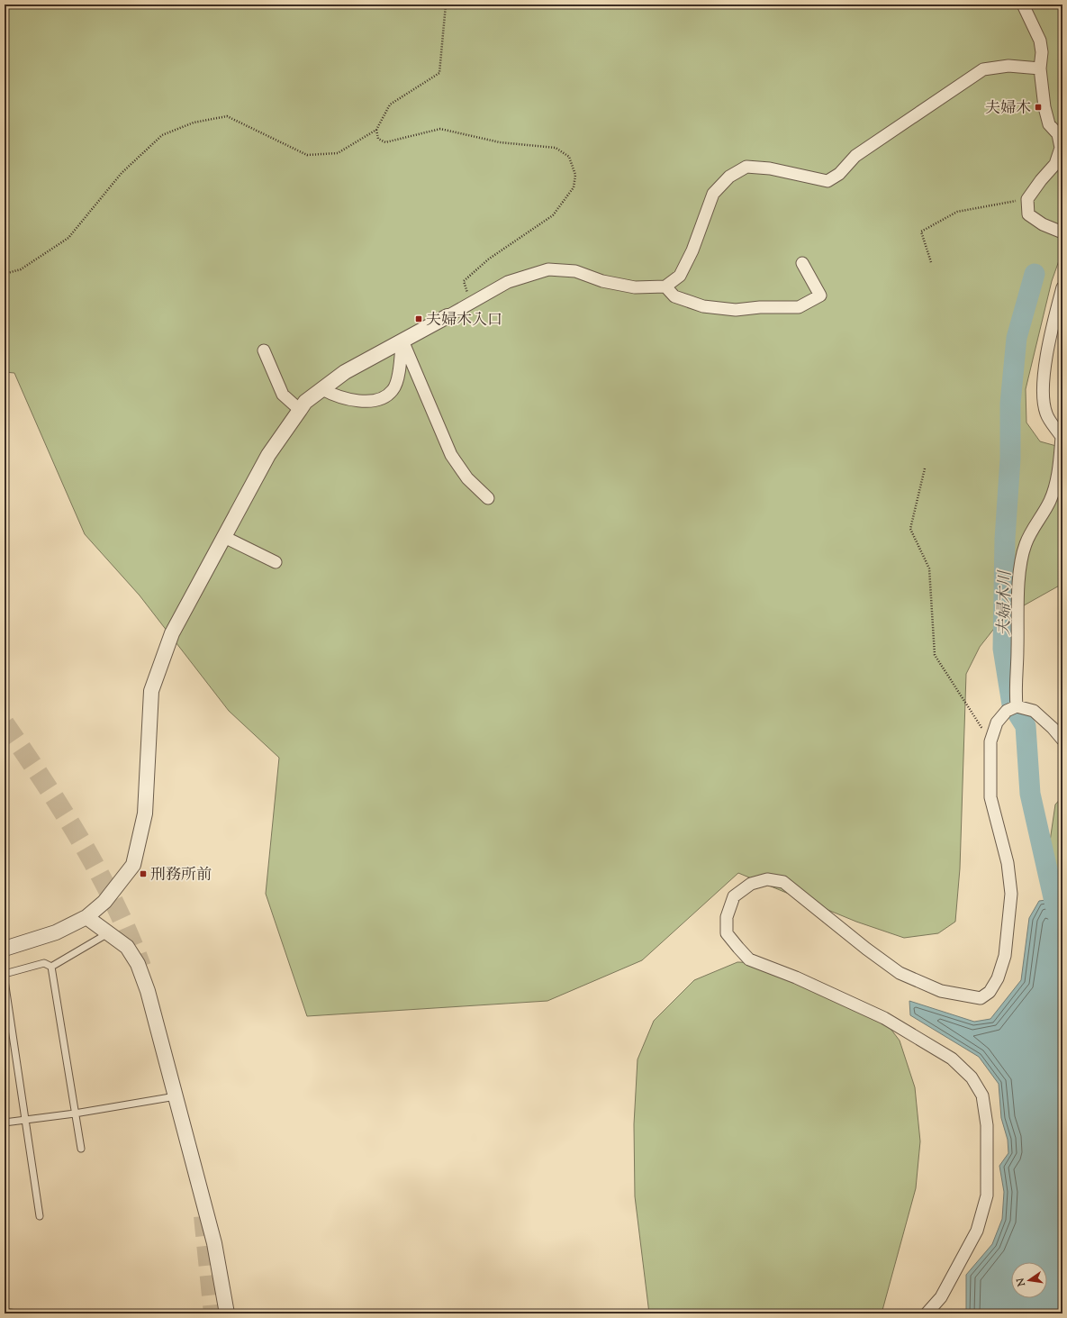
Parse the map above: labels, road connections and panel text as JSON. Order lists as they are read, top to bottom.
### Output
{
  "water": ["夫婦木川"],
  "places": {
    "transit": ["夫婦木", "夫婦木入口", "刑務所前"]
  },
  "north": "left"
}
